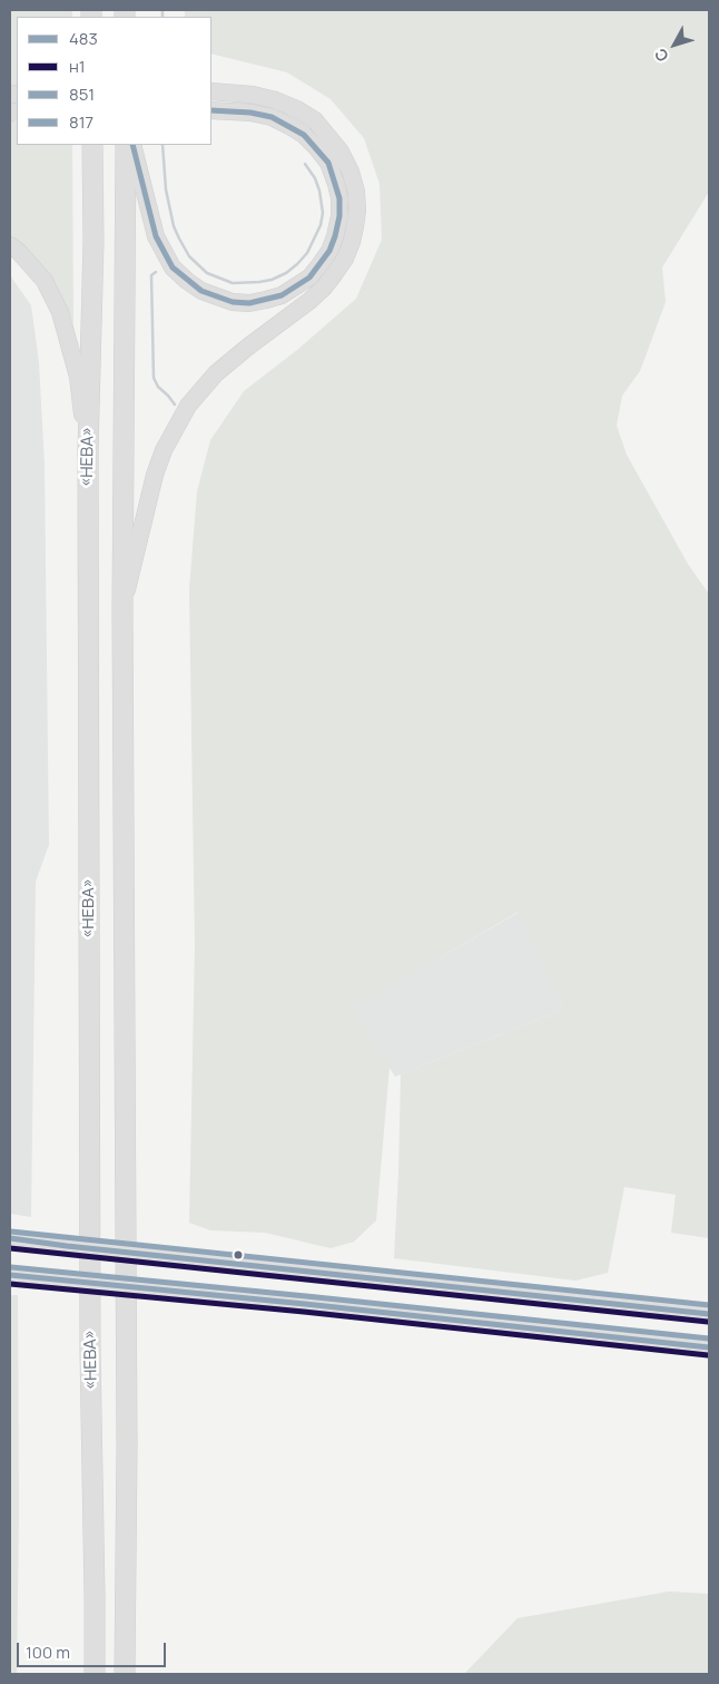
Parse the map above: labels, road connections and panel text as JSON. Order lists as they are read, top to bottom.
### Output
{
  "streets": {
    "highway": ["«НЕВА»"]
  },
  "lines": [
    "transit line 483",
    "transit line 851",
    "transit line н1",
    "transit line 817"
  ],
  "legend": [
    "483",
    "н1",
    "851",
    "817"
  ],
  "scale_bar": "100 m",
  "north": "bottom left"
}
